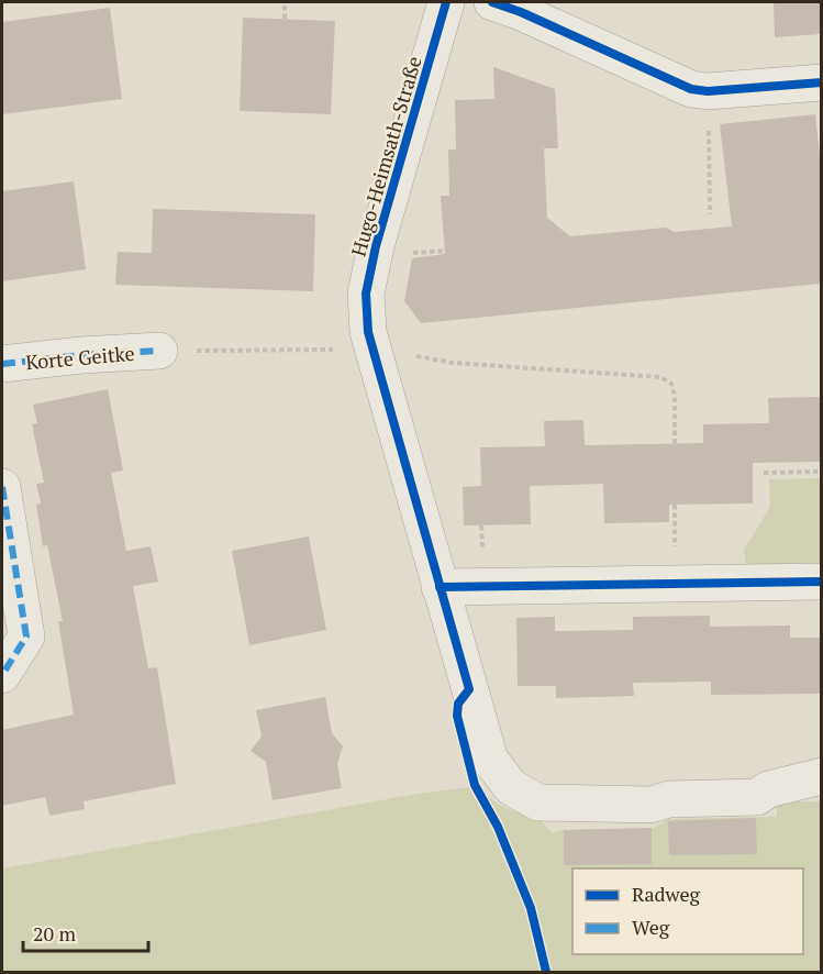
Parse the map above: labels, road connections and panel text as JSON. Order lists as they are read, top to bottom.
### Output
{
  "streets": {
    "street": ["Hugo-Heimsath-Straße", "Korte Geitke"]
  },
  "legend": ["Radweg", "Weg"],
  "scale_bar": "20 m"
}
